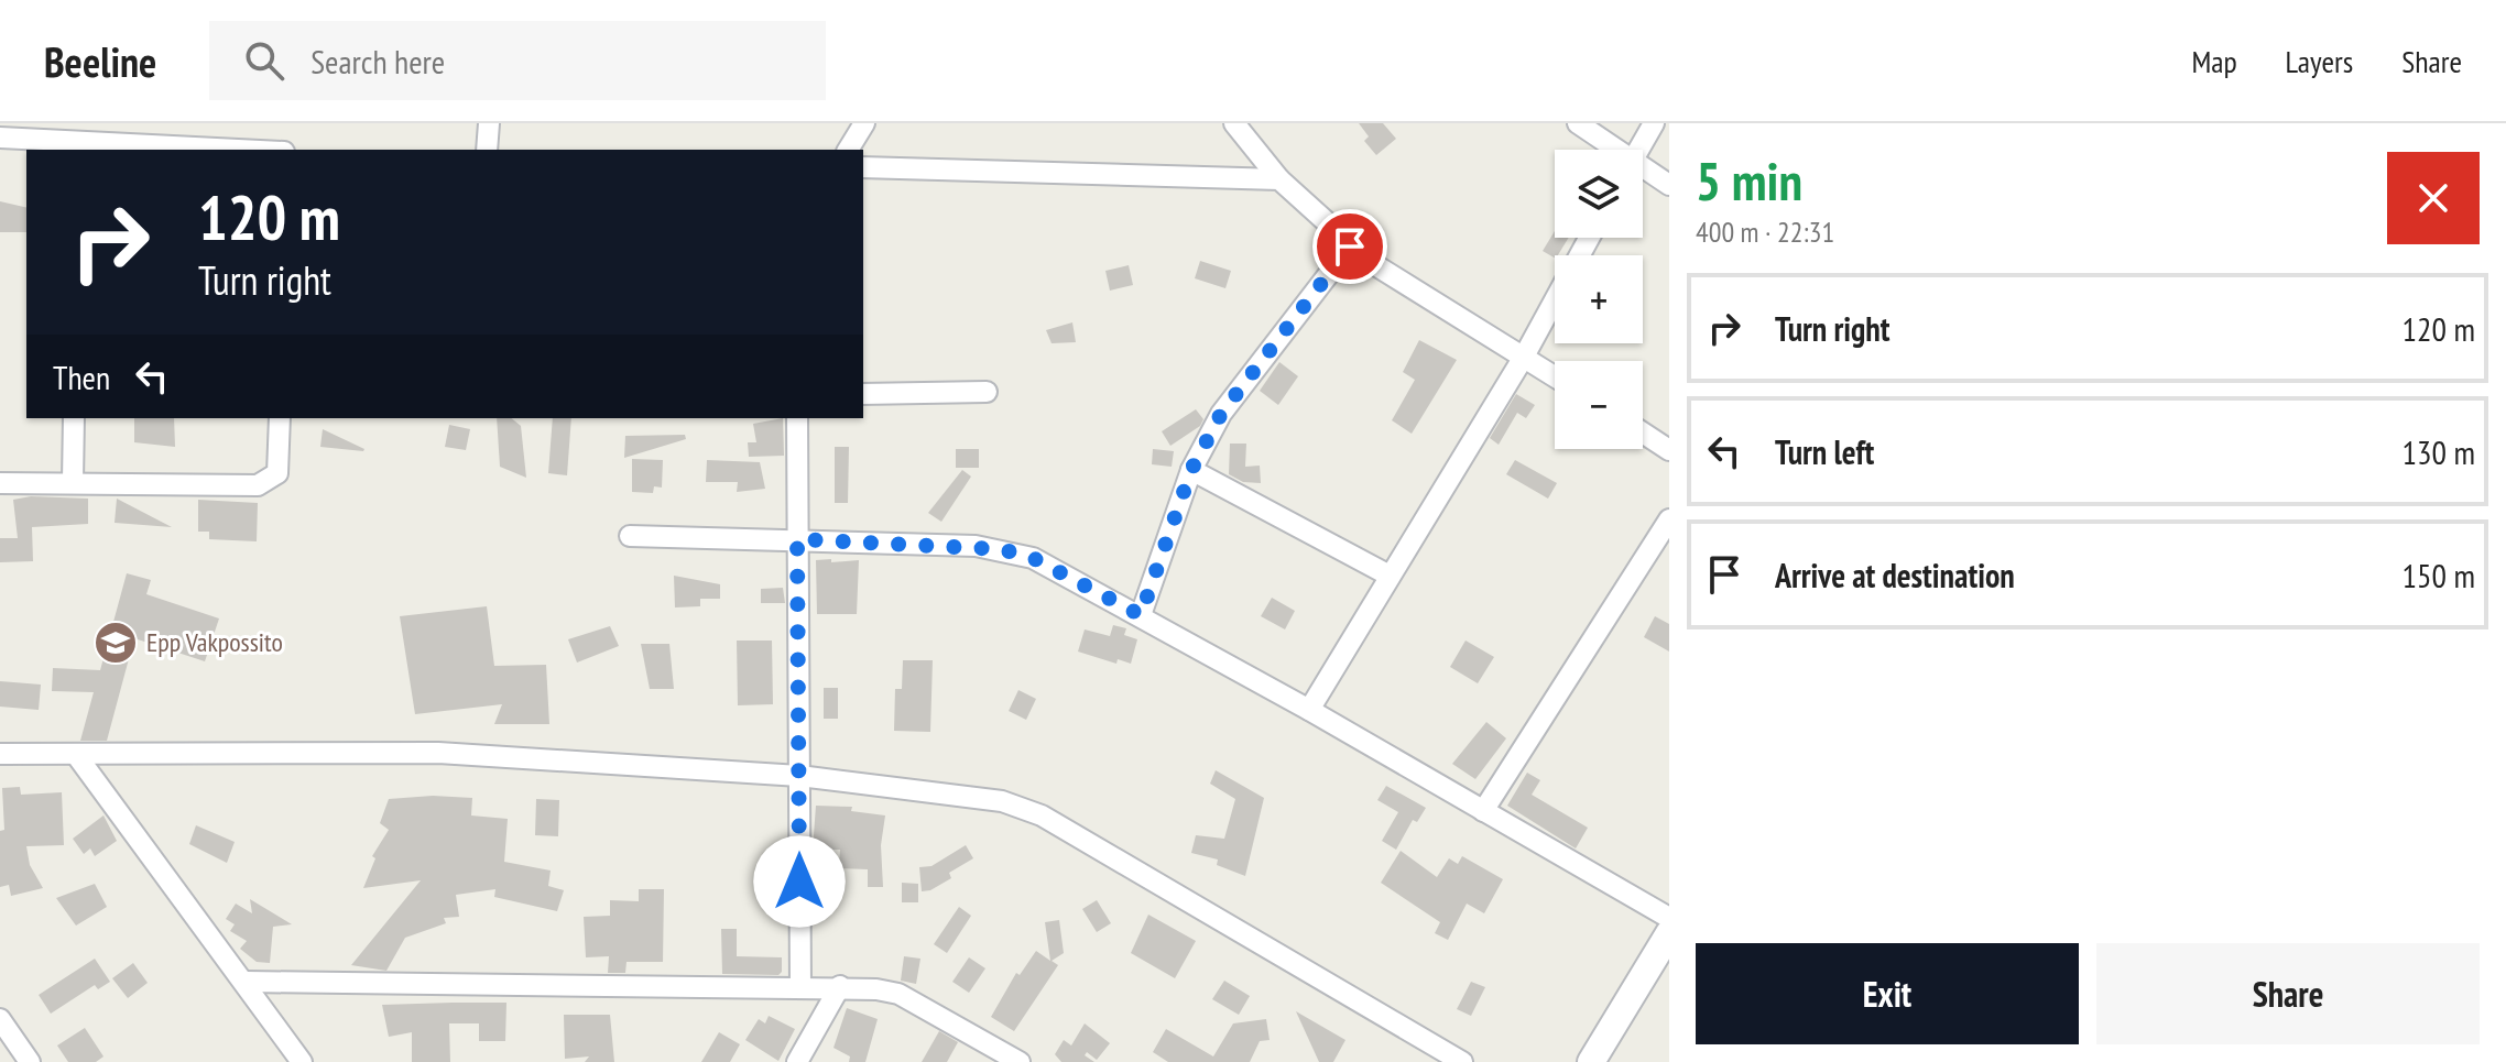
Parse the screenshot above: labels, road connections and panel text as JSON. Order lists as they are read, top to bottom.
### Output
{
  "places": {
    "school or university": ["Epp Vakpossito"]
  },
  "page": {
    "header": "Beeline",
    "search": "Search here",
    "nav": ["Map", "Layers", "Share"],
    "heading": ["5 min", "400 m · 22:31"],
    "map_buttons": ["+", "−"],
    "turn": ["120 m", "Turn right"],
    "list": [
      {
        "name": "Turn right",
        "value": "120 m"
      },
      {
        "name": "Turn left",
        "value": "130 m"
      },
      {
        "name": "Arrive at destination",
        "value": "150 m"
      }
    ],
    "then": "Then",
    "buttons": ["Exit", "Share"]
  }
}
